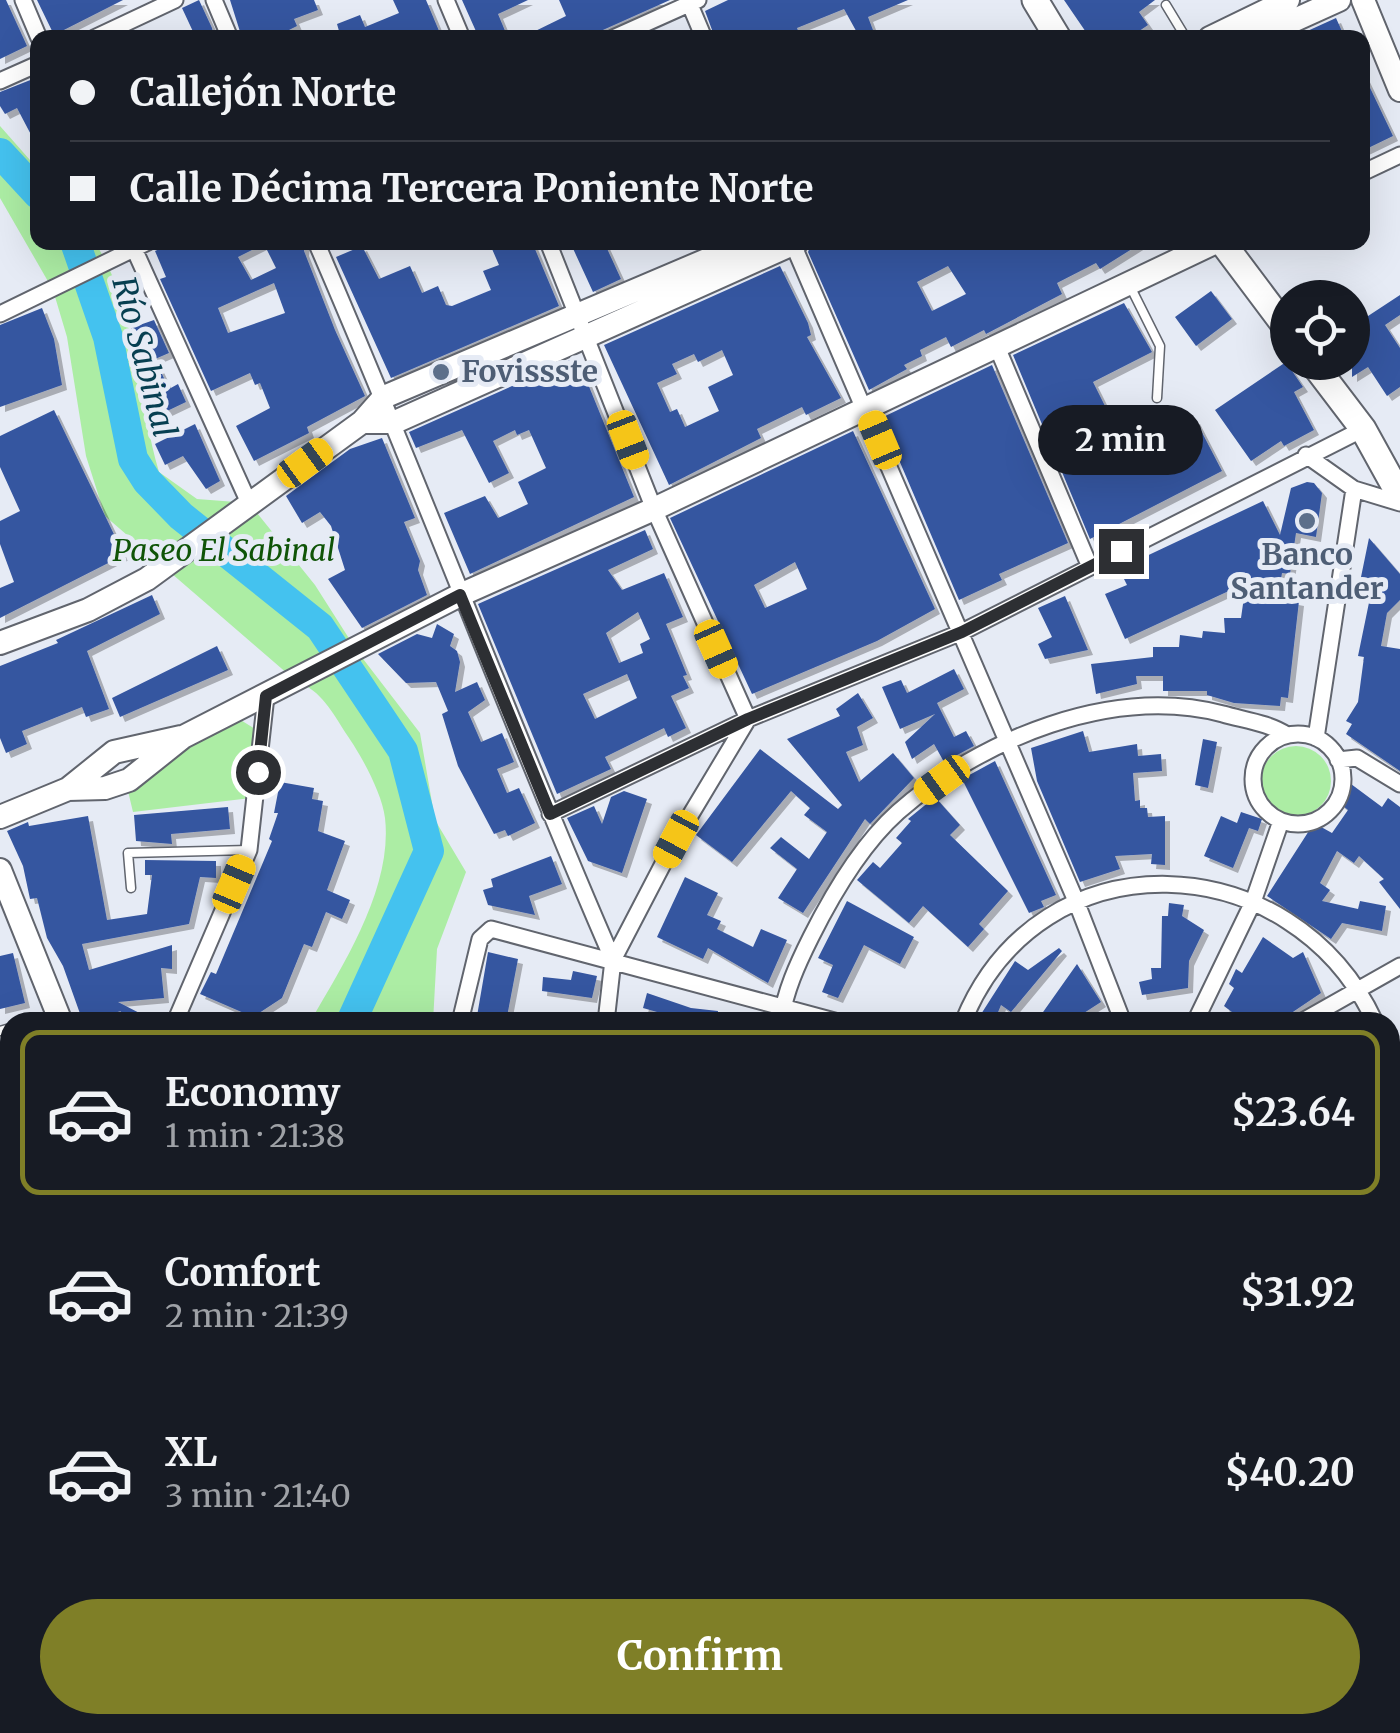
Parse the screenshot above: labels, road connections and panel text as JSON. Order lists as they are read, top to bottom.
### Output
{
  "water": ["Río Sabinal"],
  "parks": ["Paseo El Sabinal"],
  "places": ["Fovissste", "Banco Santander"],
  "page": {
    "banner": ["Callejón Norte", "Calle Décima Tercera Poniente Norte"],
    "bubble": "2 min",
    "list": [
      {
        "name": "Economy",
        "note": "1 min · 21:38",
        "value": "$23.64"
      },
      {
        "name": "Comfort",
        "note": "2 min · 21:39",
        "value": "$31.92"
      },
      {
        "name": "XL",
        "note": "3 min · 21:40",
        "value": "$40.20"
      }
    ],
    "buttons": "Confirm"
  }
}
